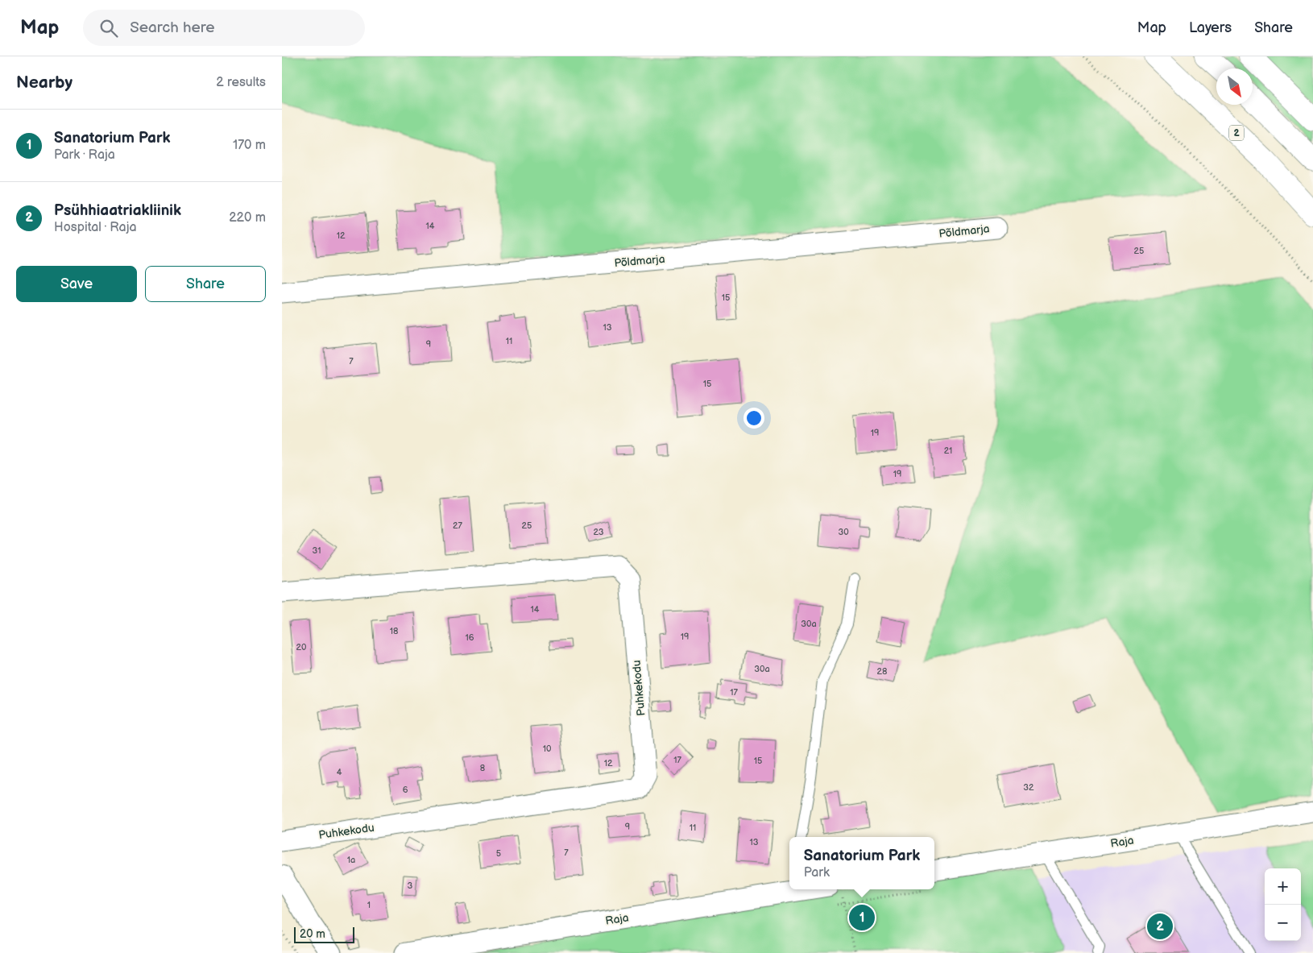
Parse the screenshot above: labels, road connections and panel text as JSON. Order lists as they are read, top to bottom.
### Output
{
  "streets": {
    "highway": ["2"],
    "street": ["Põldmarja", "Puhkekodu", "Raja"]
  },
  "house_numbers": [
    "14",
    "12",
    "25",
    "15",
    "13",
    "11",
    "9",
    "7",
    "15",
    "19",
    "21",
    "19",
    "27",
    "25",
    "23",
    "30",
    "31",
    "14",
    "30a",
    "18",
    "19",
    "16",
    "20",
    "30a",
    "28",
    "17",
    "10",
    "17",
    "15",
    "12",
    "8",
    "4",
    "32",
    "6",
    "9",
    "11",
    "13",
    "7",
    "5",
    "1a",
    "3",
    "1"
  ],
  "scale_bar": "20 m",
  "north": "bottom right",
  "page": {
    "header": "Map",
    "search": "Search here",
    "nav": ["Map", "Layers", "Share"],
    "heading": ["Nearby", "2 results"],
    "list": [
      {
        "mark": "1",
        "name": "Sanatorium Park",
        "note": "Park · Raja",
        "value": "170 m"
      },
      {
        "mark": "2",
        "name": "Psühhiaatriakliinik",
        "note": "Hospital · Raja",
        "value": "220 m"
      }
    ],
    "buttons": ["Save", "Share"],
    "popup": ["Sanatorium Park", "Park"],
    "map_buttons": ["+", "−"],
    "pins": ["1", "2"],
    "scale": "20 m"
  }
}
